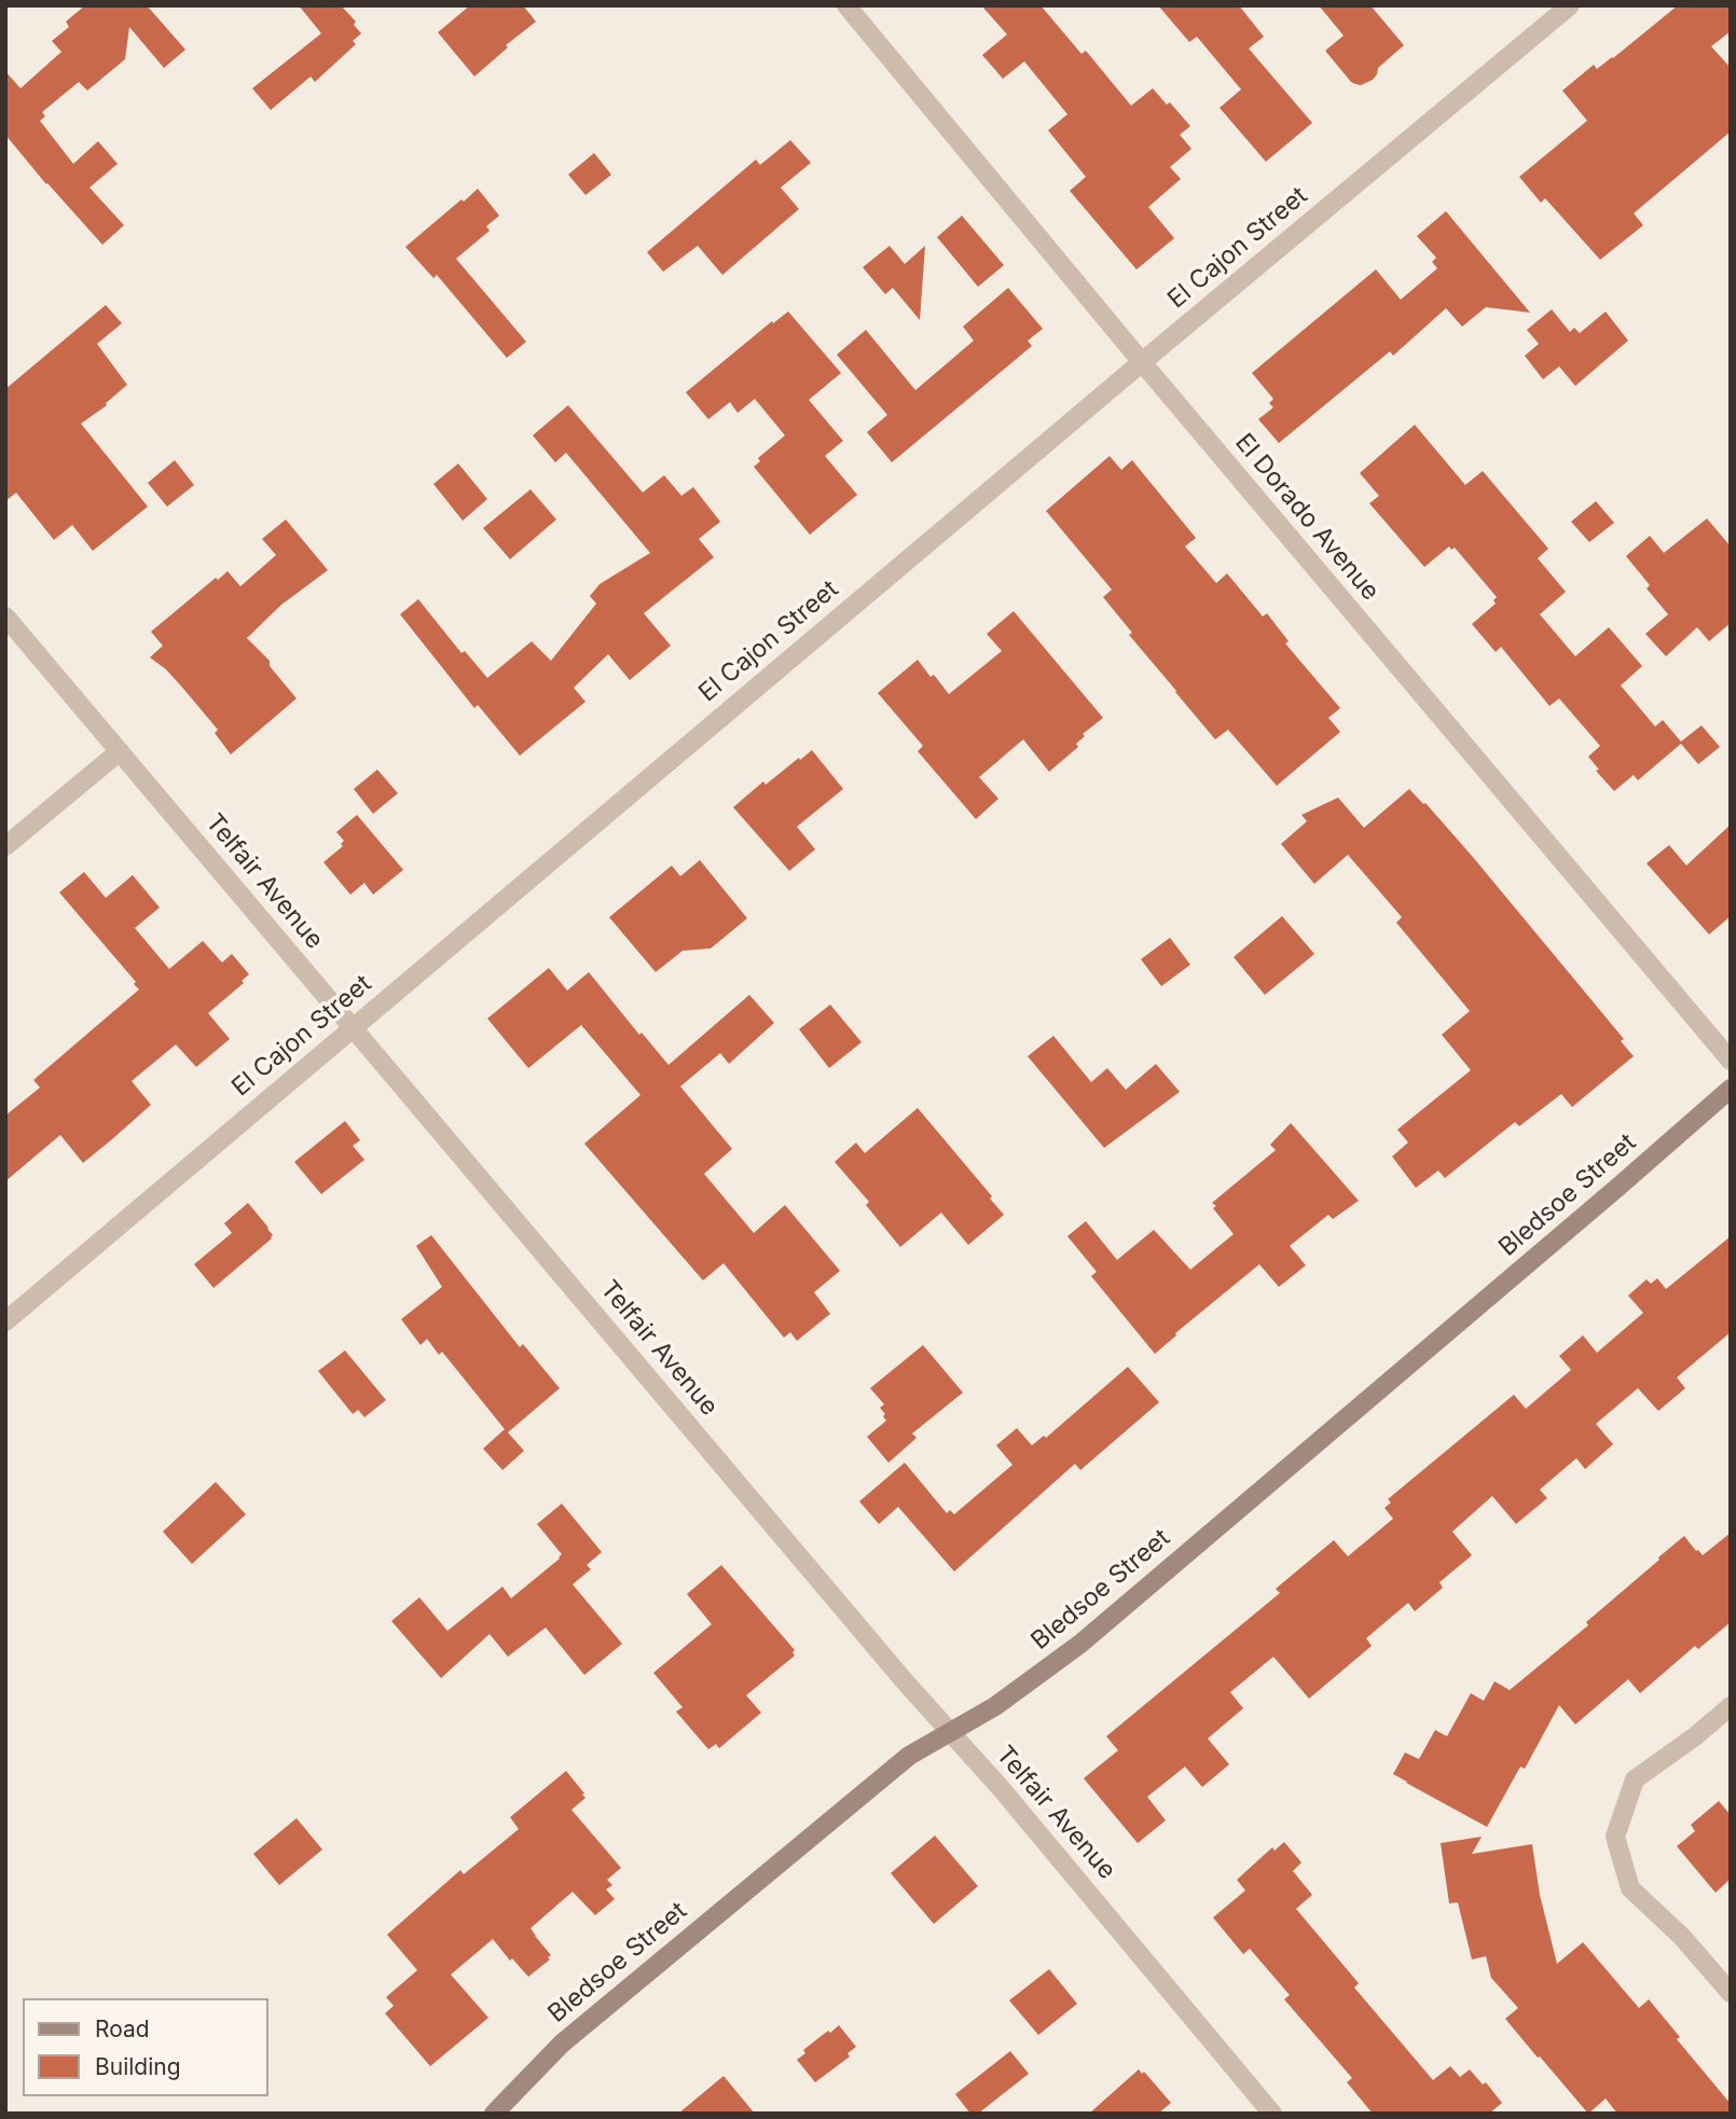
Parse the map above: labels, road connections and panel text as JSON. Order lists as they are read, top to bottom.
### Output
{
  "streets": {
    "street": [
      "El Cajon Street",
      "El Dorado Avenue",
      "Telfair Avenue",
      "Bledsoe Street"
    ]
  },
  "crossings": [
    ["El Cajon Street", "El Dorado Avenue"],
    ["El Cajon Street", "Telfair Avenue"],
    ["Telfair Avenue", "Bledsoe Street"]
  ],
  "legend": ["Road", "Building"]
}
